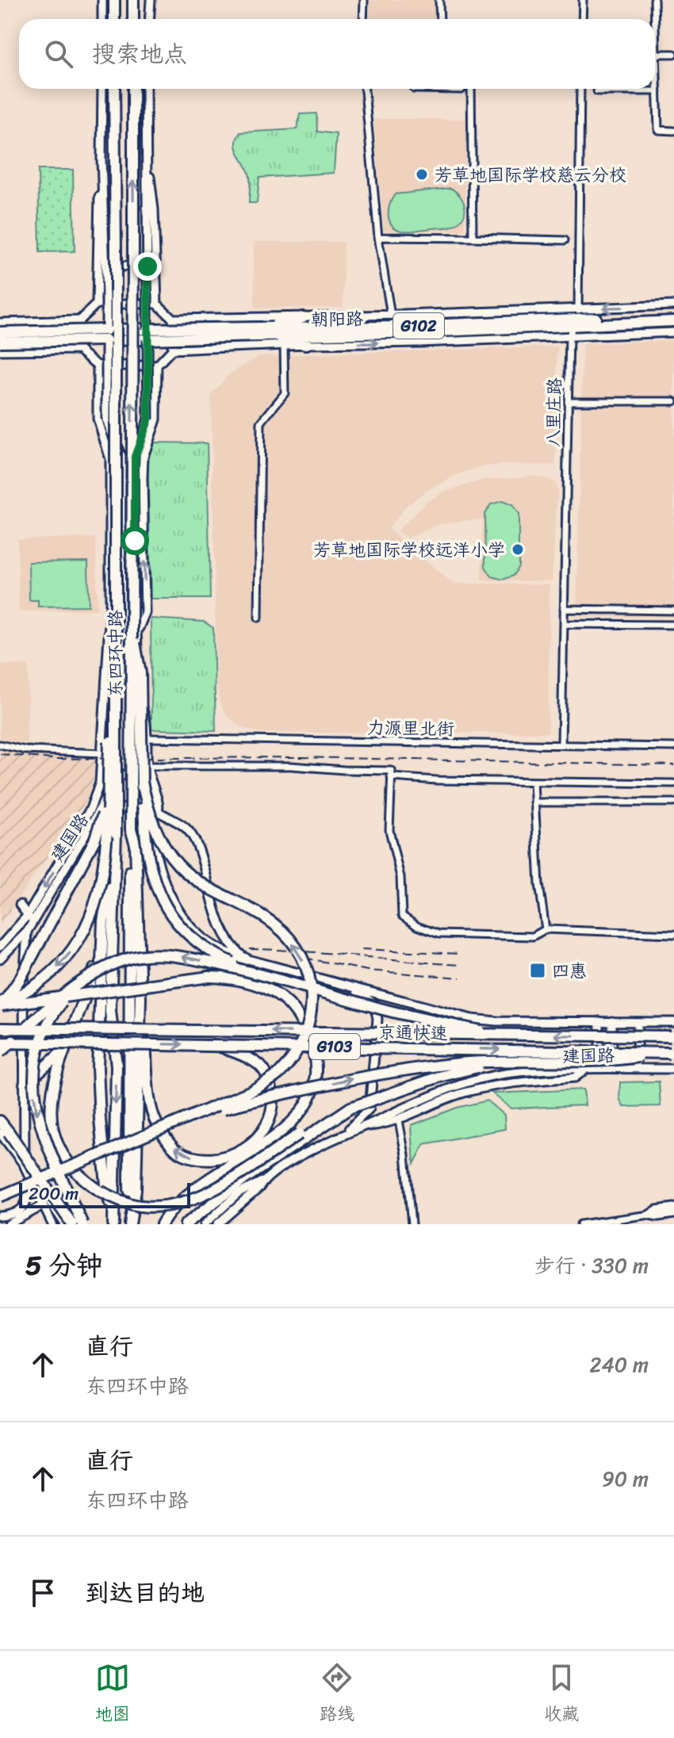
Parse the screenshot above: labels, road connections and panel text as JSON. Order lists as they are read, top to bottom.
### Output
{
  "streets": {
    "highway": [
      "朝阳路",
      "G102",
      "东四环中路",
      "京通快速",
      "G103"
    ],
    "street": ["八里庄路", "力源里北街", "建国路"]
  },
  "crossings": [
    ["朝阳路", "八里庄路"],
    ["朝阳路", "东四环中路"],
    ["八里庄路", "力源里北街"],
    ["东四环中路", "力源里北街"],
    ["东四环中路", "建国路"]
  ],
  "places": {
    "other": ["芳草地国际学校慈云分校", "芳草地国际学校远洋小学"],
    "transit": ["四惠"]
  },
  "scale_bar": "200 m",
  "page": {
    "search": "搜索地点",
    "scale": "200 m",
    "heading": ["5 分钟", "步行 · 330 m"],
    "list": [
      ["直行", "东四环中路", "240 m"],
      ["直行", "东四环中路", "90 m"],
      "到达目的地"
    ],
    "nav": ["地图", "路线", "收藏"]
  }
}
